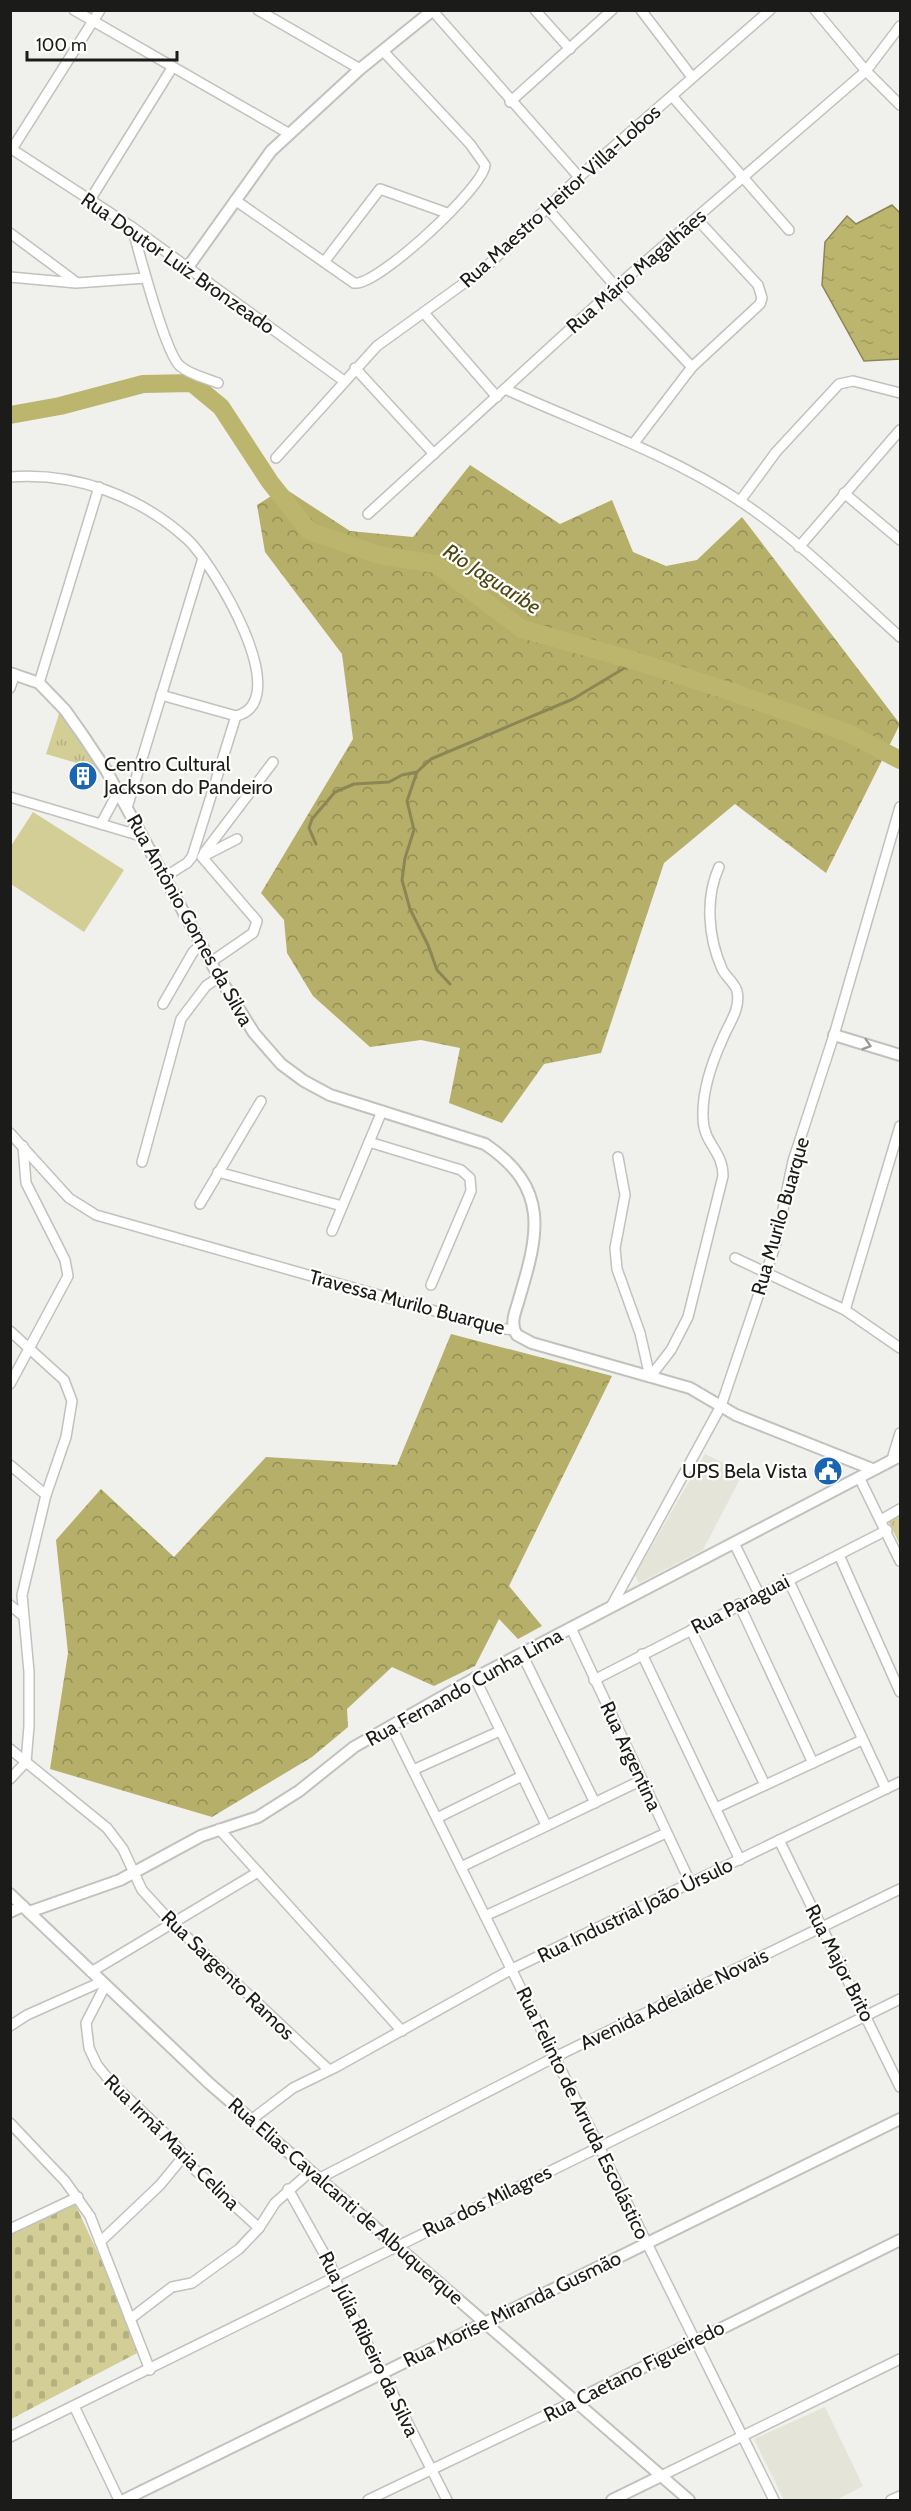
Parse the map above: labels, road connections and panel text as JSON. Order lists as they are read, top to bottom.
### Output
{
  "streets": {
    "street": [
      "Rua Maestro Heitor Villa-Lobos",
      "Rua Doutor Luiz Bronzeado",
      "Rua Mário Magalhães",
      "Rua Antônio Gomes da Silva",
      "Rua Murilo Buarque",
      "Travessa Murilo Buarque",
      "Rua Paraguai",
      "Rua Fernando Cunha Lima",
      "Rua Argentina",
      "Rua Industrial João Úrsulo",
      "Rua Major Brito",
      "Rua Sargento Ramos",
      "Avenida Adelaide Novais",
      "Rua Felinto de Arruda Escolástico",
      "Rua Irmã Maria Celina",
      "Rua Elias Cavalcanti de Albuquerque",
      "Rua dos Milagres",
      "Rua Morise Miranda Gusmão",
      "Rua Júlia Ribeiro da Silva",
      "Rua Caetano Figueiredo"
    ]
  },
  "crossings": [
    ["Rua Maestro Heitor Villa-Lobos", "Rua Doutor Luiz Bronzeado"],
    ["Rua Antônio Gomes da Silva", "Travessa Murilo Buarque"],
    ["Rua Murilo Buarque", "Travessa Murilo Buarque"],
    ["Rua Murilo Buarque", "Rua Fernando Cunha Lima"],
    ["Travessa Murilo Buarque", "Rua Fernando Cunha Lima"],
    ["Rua Paraguai", "Rua Argentina"],
    ["Rua Fernando Cunha Lima", "Rua Argentina"],
    ["Rua Fernando Cunha Lima", "Rua Sargento Ramos"],
    ["Rua Fernando Cunha Lima", "Rua Felinto de Arruda Escolástico"],
    ["Rua Fernando Cunha Lima", "Rua Elias Cavalcanti de Albuquerque"],
    ["Rua Argentina", "Rua Industrial João Úrsulo"],
    ["Rua Industrial João Úrsulo", "Rua Major Brito"],
    ["Rua Industrial João Úrsulo", "Rua Sargento Ramos"],
    ["Rua Industrial João Úrsulo", "Rua Felinto de Arruda Escolástico"],
    ["Rua Industrial João Úrsulo", "Rua Elias Cavalcanti de Albuquerque"],
    ["Rua Major Brito", "Avenida Adelaide Novais"],
    ["Rua Major Brito", "Rua dos Milagres"],
    ["Avenida Adelaide Novais", "Rua Felinto de Arruda Escolástico"],
    ["Avenida Adelaide Novais", "Rua Irmã Maria Celina"],
    ["Avenida Adelaide Novais", "Rua Elias Cavalcanti de Albuquerque"],
    ["Avenida Adelaide Novais", "Rua Júlia Ribeiro da Silva"],
    ["Rua Felinto de Arruda Escolástico", "Rua dos Milagres"],
    ["Rua Felinto de Arruda Escolástico", "Rua Morise Miranda Gusmão"],
    ["Rua Felinto de Arruda Escolástico", "Rua Caetano Figueiredo"],
    ["Rua Irmã Maria Celina", "Rua Elias Cavalcanti de Albuquerque"],
    ["Rua Elias Cavalcanti de Albuquerque", "Rua dos Milagres"],
    ["Rua Elias Cavalcanti de Albuquerque", "Rua Morise Miranda Gusmão"],
    ["Rua Elias Cavalcanti de Albuquerque", "Rua Caetano Figueiredo"],
    ["Rua dos Milagres", "Rua Júlia Ribeiro da Silva"],
    ["Rua Morise Miranda Gusmão", "Rua Júlia Ribeiro da Silva"],
    ["Rua Júlia Ribeiro da Silva", "Rua Caetano Figueiredo"]
  ],
  "water": ["Rio Jaguaribe"],
  "places": {
    "building": ["Centro Cultural Jackson do Pandeiro"],
    "public building": ["UPS Bela Vista"]
  },
  "scale_bar": "100 m"
}
